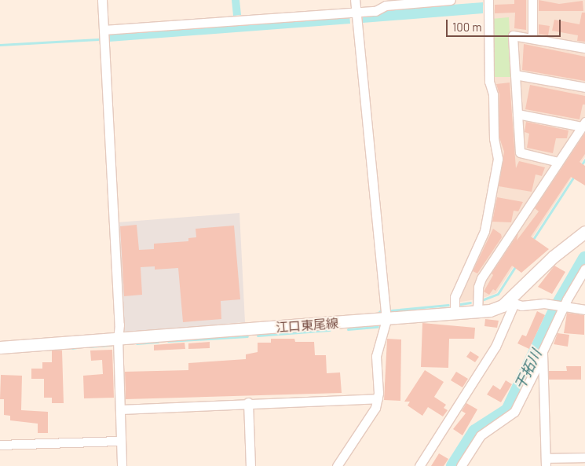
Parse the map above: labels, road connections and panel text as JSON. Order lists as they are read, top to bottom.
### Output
{
  "streets": {
    "main road": ["江口東尾線"]
  },
  "water": ["干拓川"],
  "scale_bar": "100 m"
}
